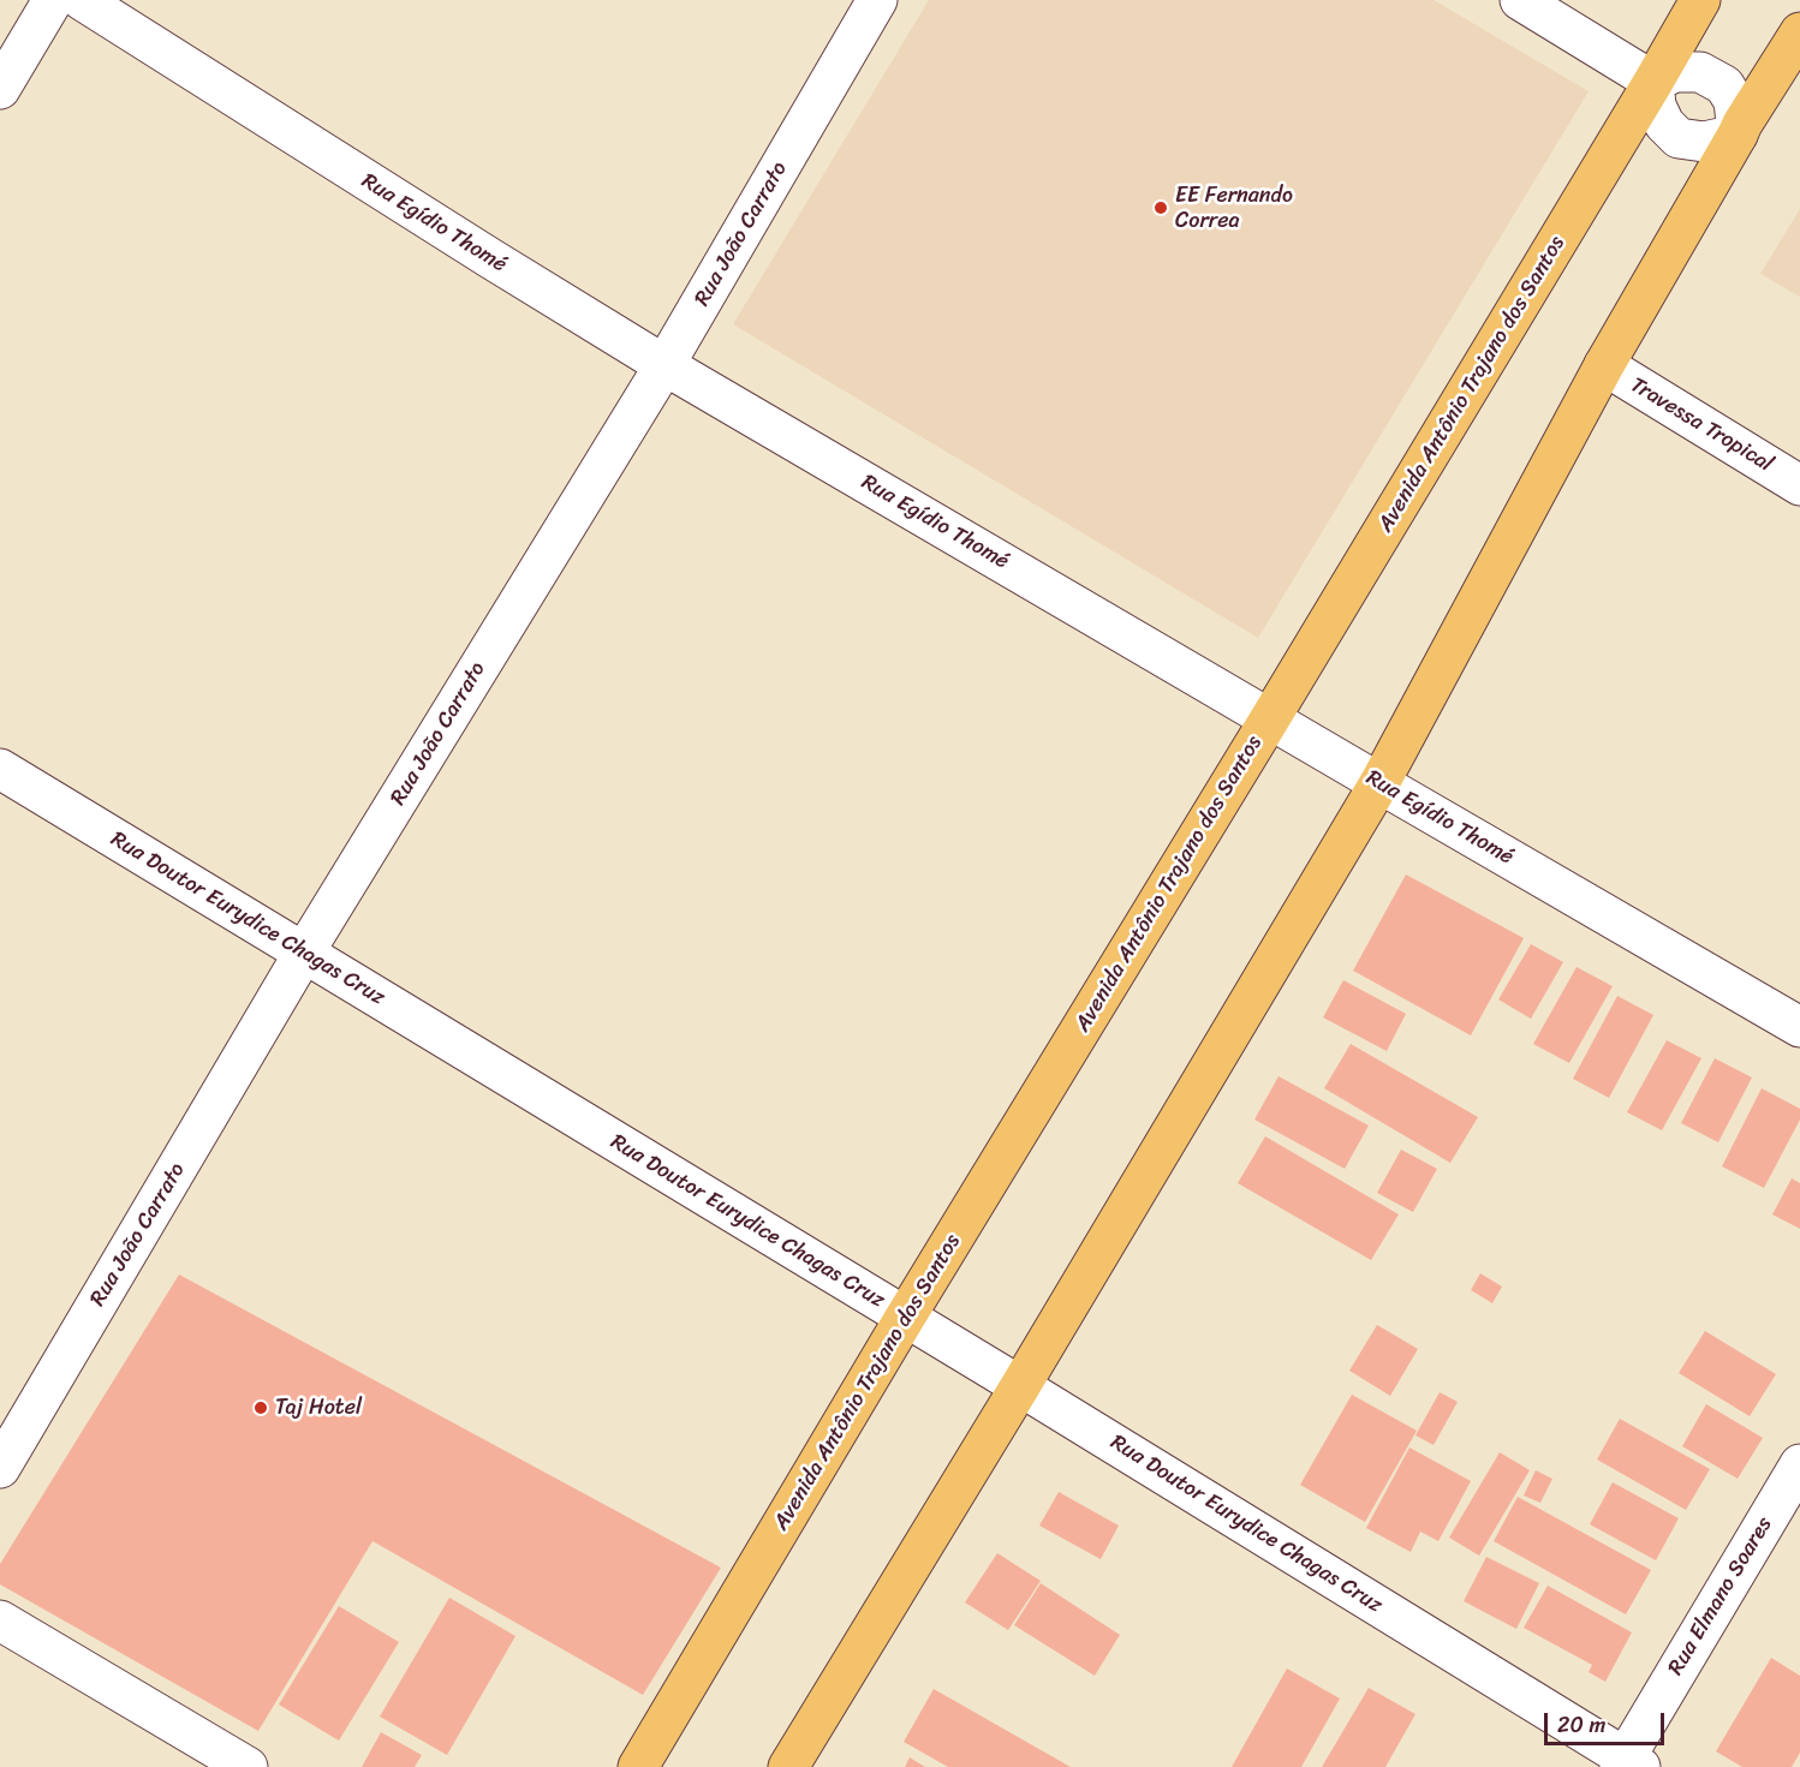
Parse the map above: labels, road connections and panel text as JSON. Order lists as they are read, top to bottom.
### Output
{
  "streets": {
    "main road": ["Avenida Antônio Trajano dos Santos"],
    "street": [
      "Rua Egídio Thomé",
      "Rua João Carrato",
      "Travessa Tropical",
      "Rua Doutor Eurydice Chagas Cruz",
      "Rua Elmano Soares"
    ]
  },
  "crossings": [
    ["Rua Egídio Thomé", "Rua João Carrato"],
    ["Rua Egídio Thomé", "Avenida Antônio Trajano dos Santos"],
    ["Rua João Carrato", "Rua Doutor Eurydice Chagas Cruz"],
    ["Avenida Antônio Trajano dos Santos", "Rua Doutor Eurydice Chagas Cruz"],
    ["Rua Doutor Eurydice Chagas Cruz", "Rua Elmano Soares"]
  ],
  "places": ["EE Fernando Correa", "Taj Hotel"],
  "scale_bar": "20 m"
}
